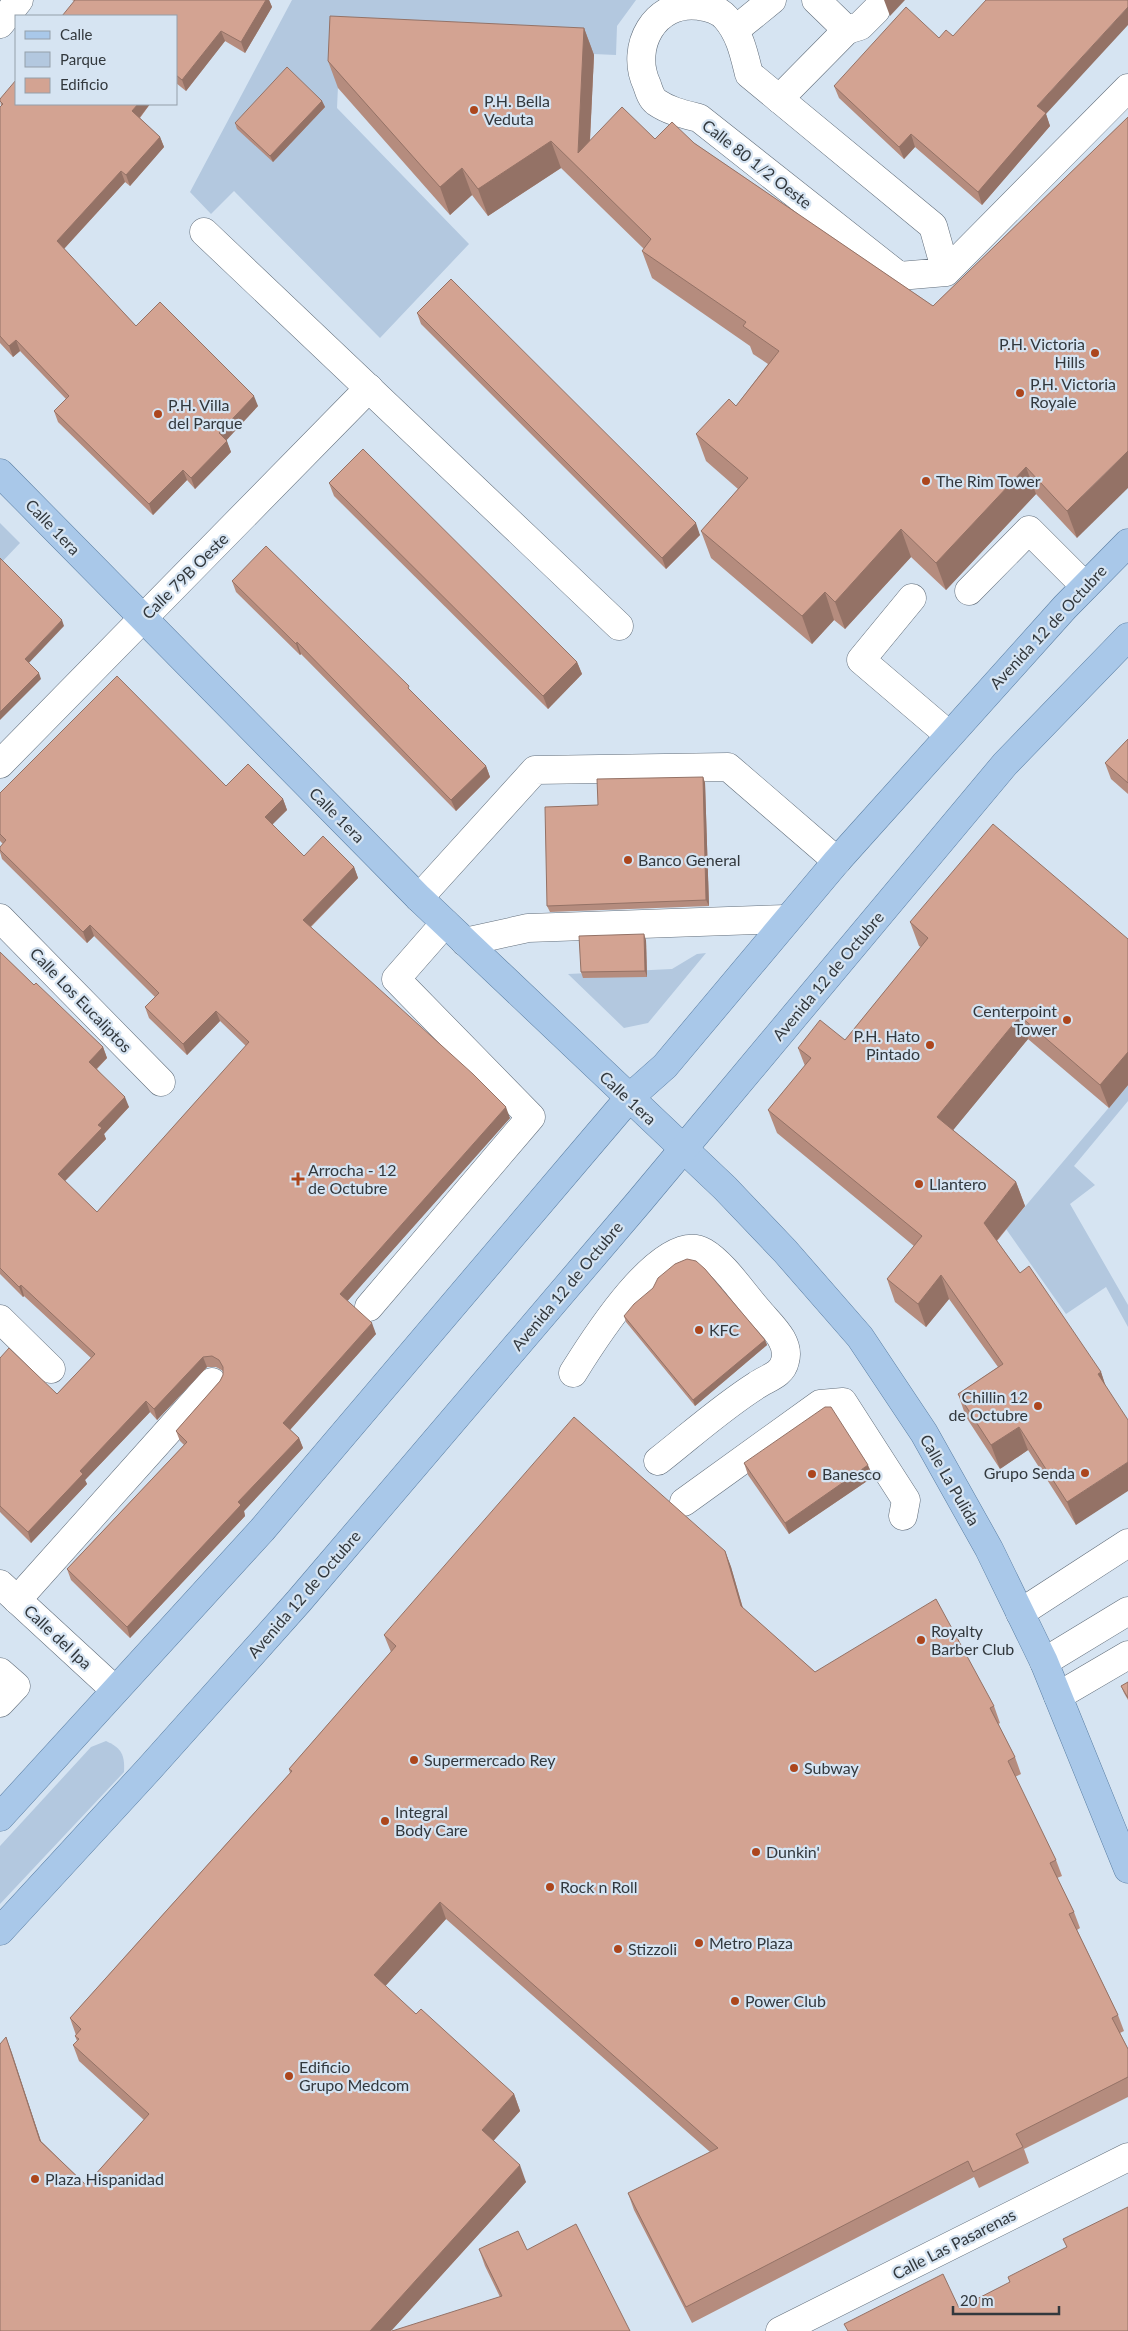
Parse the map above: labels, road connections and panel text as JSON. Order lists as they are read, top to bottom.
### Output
{
  "streets": {
    "main road": ["Calle 1era", "Avenida 12 de Octubre", "Calle La Pulida"],
    "street": [
      "Calle 80 1/2 Oeste",
      "Calle 79B Oeste",
      "Calle Los Eucaliptos",
      "Calle del Ipa",
      "Calle Las Pasarenas"
    ]
  },
  "crossings": [
    ["Calle 1era", "Calle 79B Oeste"],
    ["Calle 1era", "Avenida 12 de Octubre"],
    ["Calle 1era", "Calle La Pulida"],
    ["Avenida 12 de Octubre", "Calle La Pulida"],
    ["Avenida 12 de Octubre", "Calle del Ipa"]
  ],
  "places": {
    "other": [
      "P.H. Bella Veduta",
      "P.H. Victoria Hills",
      "P.H. Victoria Royale",
      "P.H. Villa del Parque",
      "The Rim Tower",
      "Banco General",
      "Centerpoint Tower",
      "P.H. Hato Pintado",
      "Llantero",
      "KFC",
      "Chillin 12 de Octubre",
      "Grupo Senda",
      "Banesco",
      "Royalty Barber Club",
      "Supermercado Rey",
      "Subway",
      "Integral Body Care",
      "Dunkin'",
      "Rock n Roll",
      "Metro Plaza",
      "Stizzoli",
      "Power Club",
      "Edificio Grupo Medcom",
      "Plaza Hispanidad"
    ],
    "health": ["Arrocha - 12 de Octubre"]
  },
  "legend": ["Calle", "Parque", "Edificio"],
  "scale_bar": "20 m"
}
